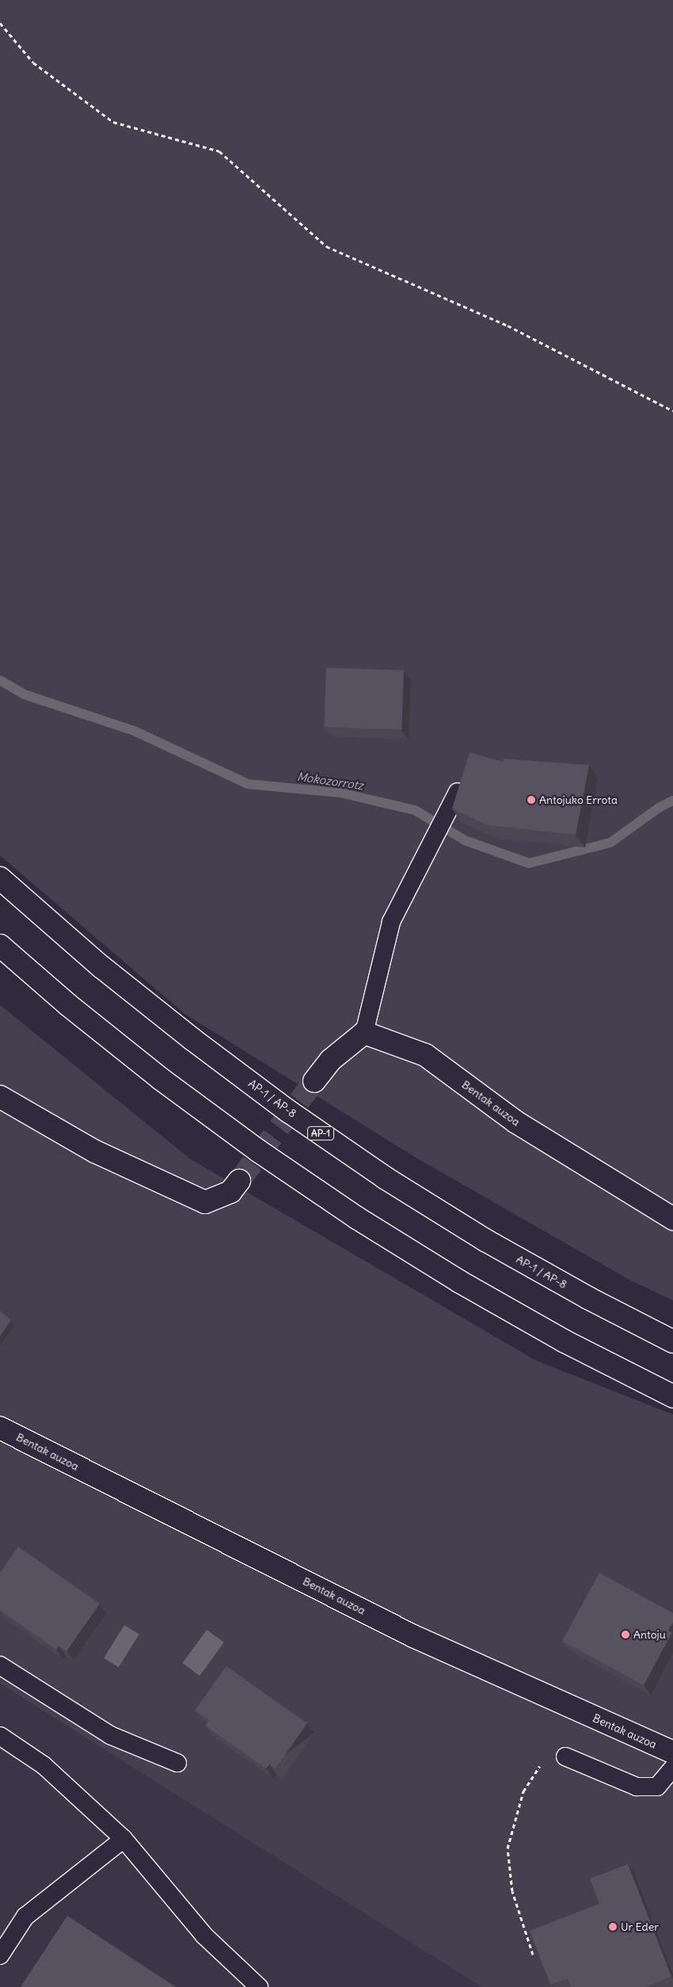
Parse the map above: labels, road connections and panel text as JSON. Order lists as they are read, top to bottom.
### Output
{
  "streets": {
    "main road": ["AP-1 / AP-8", "Bentak auzoa", "AP-1"]
  },
  "water": ["Mokozorrotz"],
  "places": ["Antojuko Errota", "Antoju", "Ur Eder"]
}
